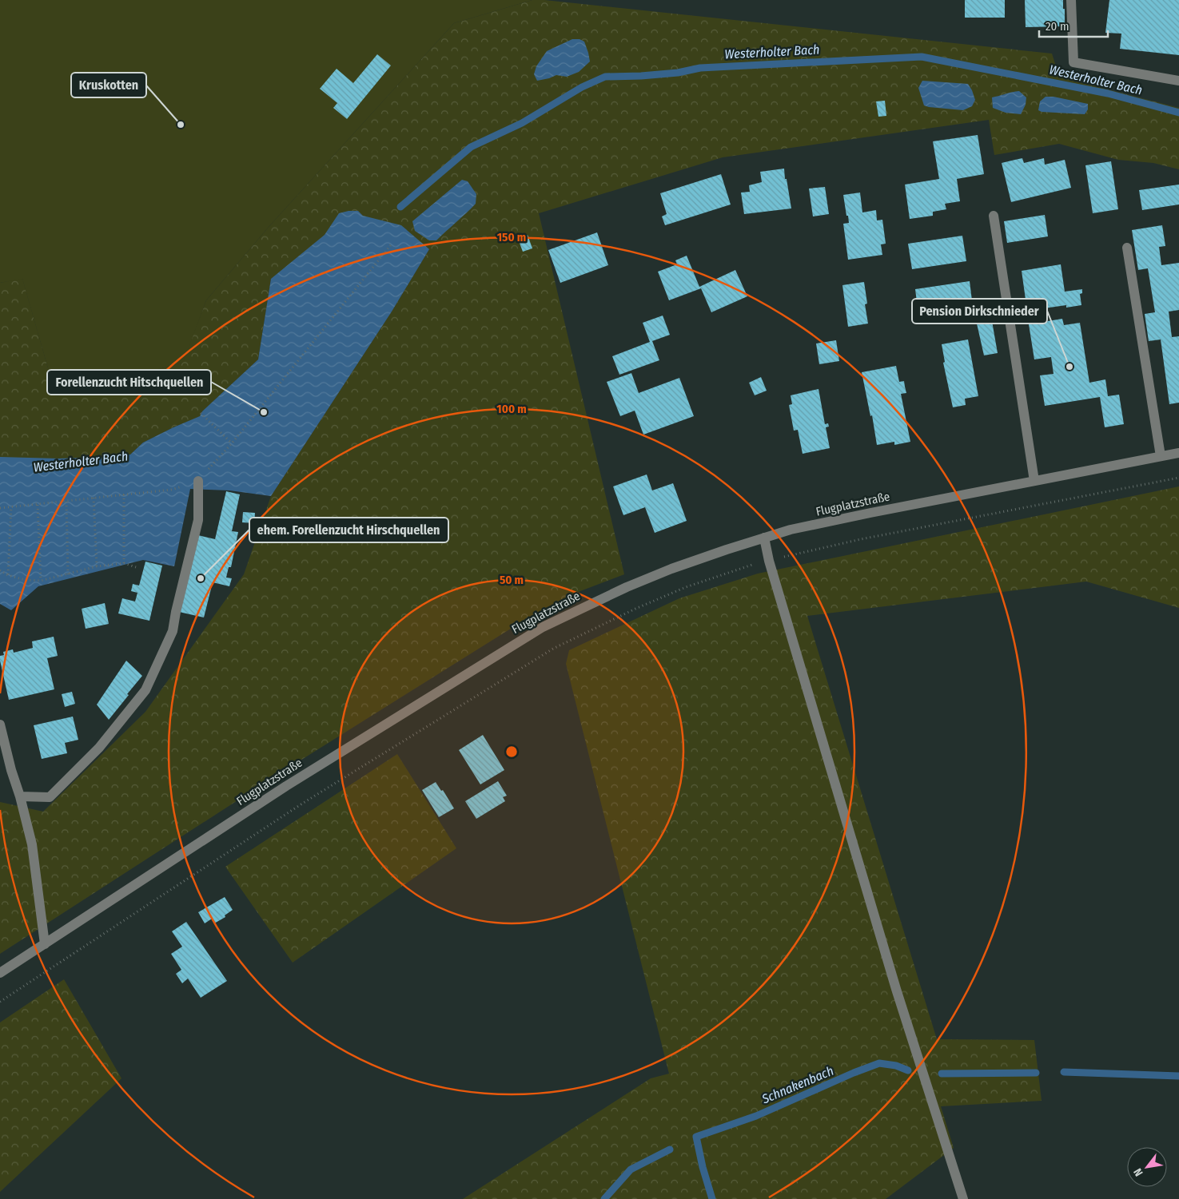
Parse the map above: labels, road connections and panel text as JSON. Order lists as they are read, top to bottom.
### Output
{
  "streets": {
    "street": ["Flugplatzstraße"]
  },
  "water": ["Westerholter Bach", "Schnakenbach"],
  "places": [
    "Kruskotten",
    "Pension Dirkschnieder",
    "Forellenzucht Hitschquellen",
    "ehem. Forellenzucht Hirschquellen"
  ],
  "scale_bar": "20 m",
  "north": "bottom left",
  "rings": ["150 m", "100 m", "50 m"]
}
